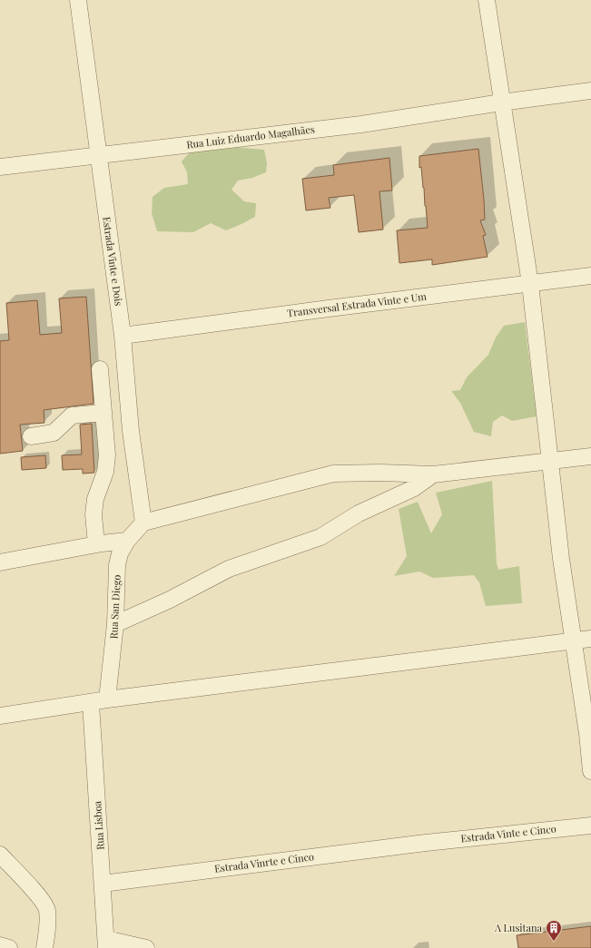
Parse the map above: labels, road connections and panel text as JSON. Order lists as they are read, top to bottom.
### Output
{
  "streets": {
    "street": [
      "Rua Luiz Eduardo Magalhães",
      "Estrada Vinte e Dois",
      "Transversal Estrada Vinte e Um",
      "Rua San Diego",
      "Rua Lisboa",
      "Estrada Vinte e Cinco",
      "Estrada Vinrte e Cinco"
    ]
  },
  "crossings": [
    ["Rua Luiz Eduardo Magalhães", "Estrada Vinte e Dois"],
    ["Estrada Vinte e Dois", "Transversal Estrada Vinte e Um"],
    ["Estrada Vinte e Dois", "Rua San Diego"],
    ["Rua Lisboa", "Estrada Vinrte e Cinco"],
    ["Estrada Vinte e Cinco", "Estrada Vinrte e Cinco"]
  ],
  "places": {
    "building": ["A Lusitana"]
  }
}
